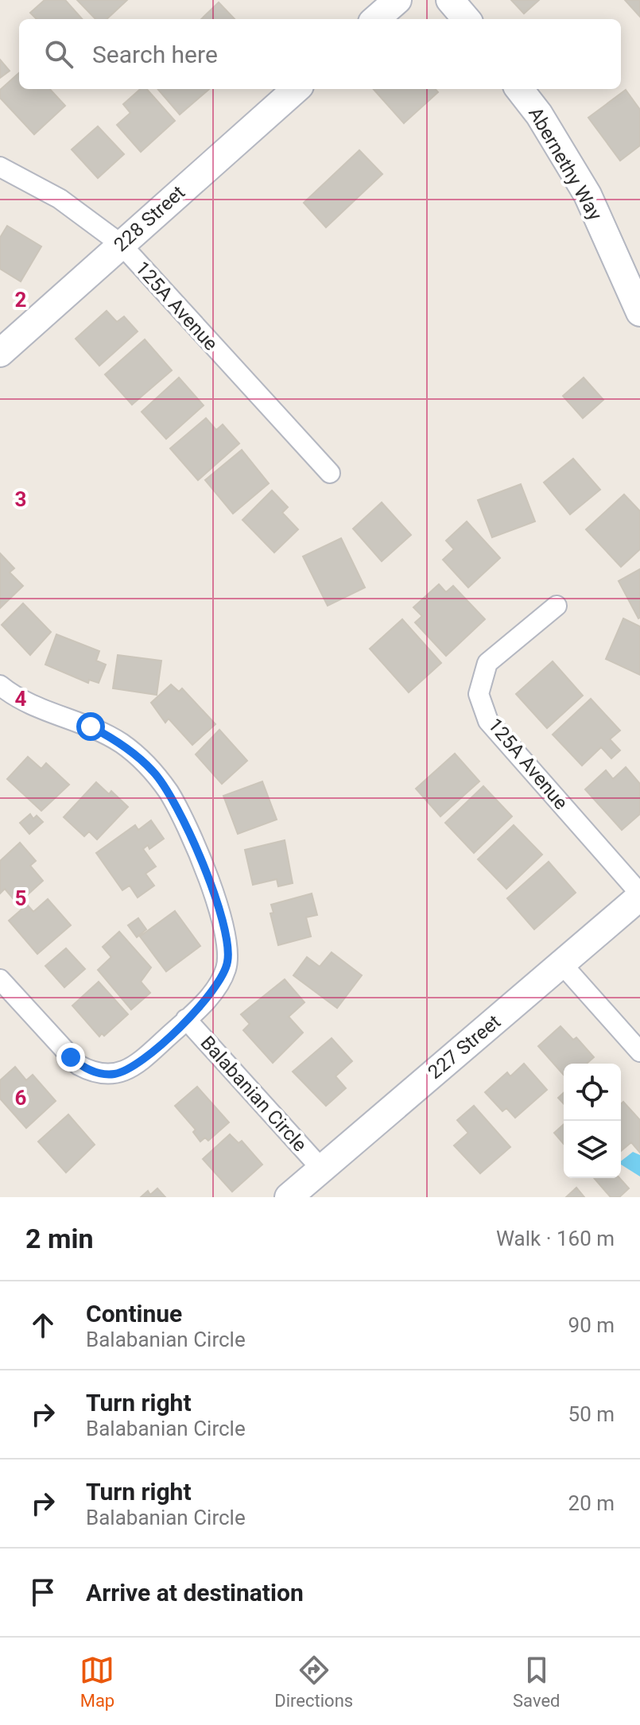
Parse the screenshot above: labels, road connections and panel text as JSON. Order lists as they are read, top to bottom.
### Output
{
  "streets": {
    "street": [
      "Abernethy Way",
      "228 Street",
      "125A Avenue",
      "227 Street",
      "Balabanian Circle"
    ]
  },
  "crossings": [
    ["228 Street", "125A Avenue"],
    ["125A Avenue", "227 Street"],
    ["227 Street", "Balabanian Circle"]
  ],
  "page": {
    "search": "Search here",
    "heading": ["2 min", "Walk · 160 m"],
    "list": [
      ["Continue", "Balabanian Circle", "90 m"],
      ["Turn right", "Balabanian Circle", "50 m"],
      ["Turn right", "Balabanian Circle", "20 m"],
      "Arrive at destination"
    ],
    "nav": ["Map", "Directions", "Saved"]
  },
  "grid": {
    "rows": [
      "2",
      "3",
      "4",
      "5",
      "6"
    ]
  }
}
